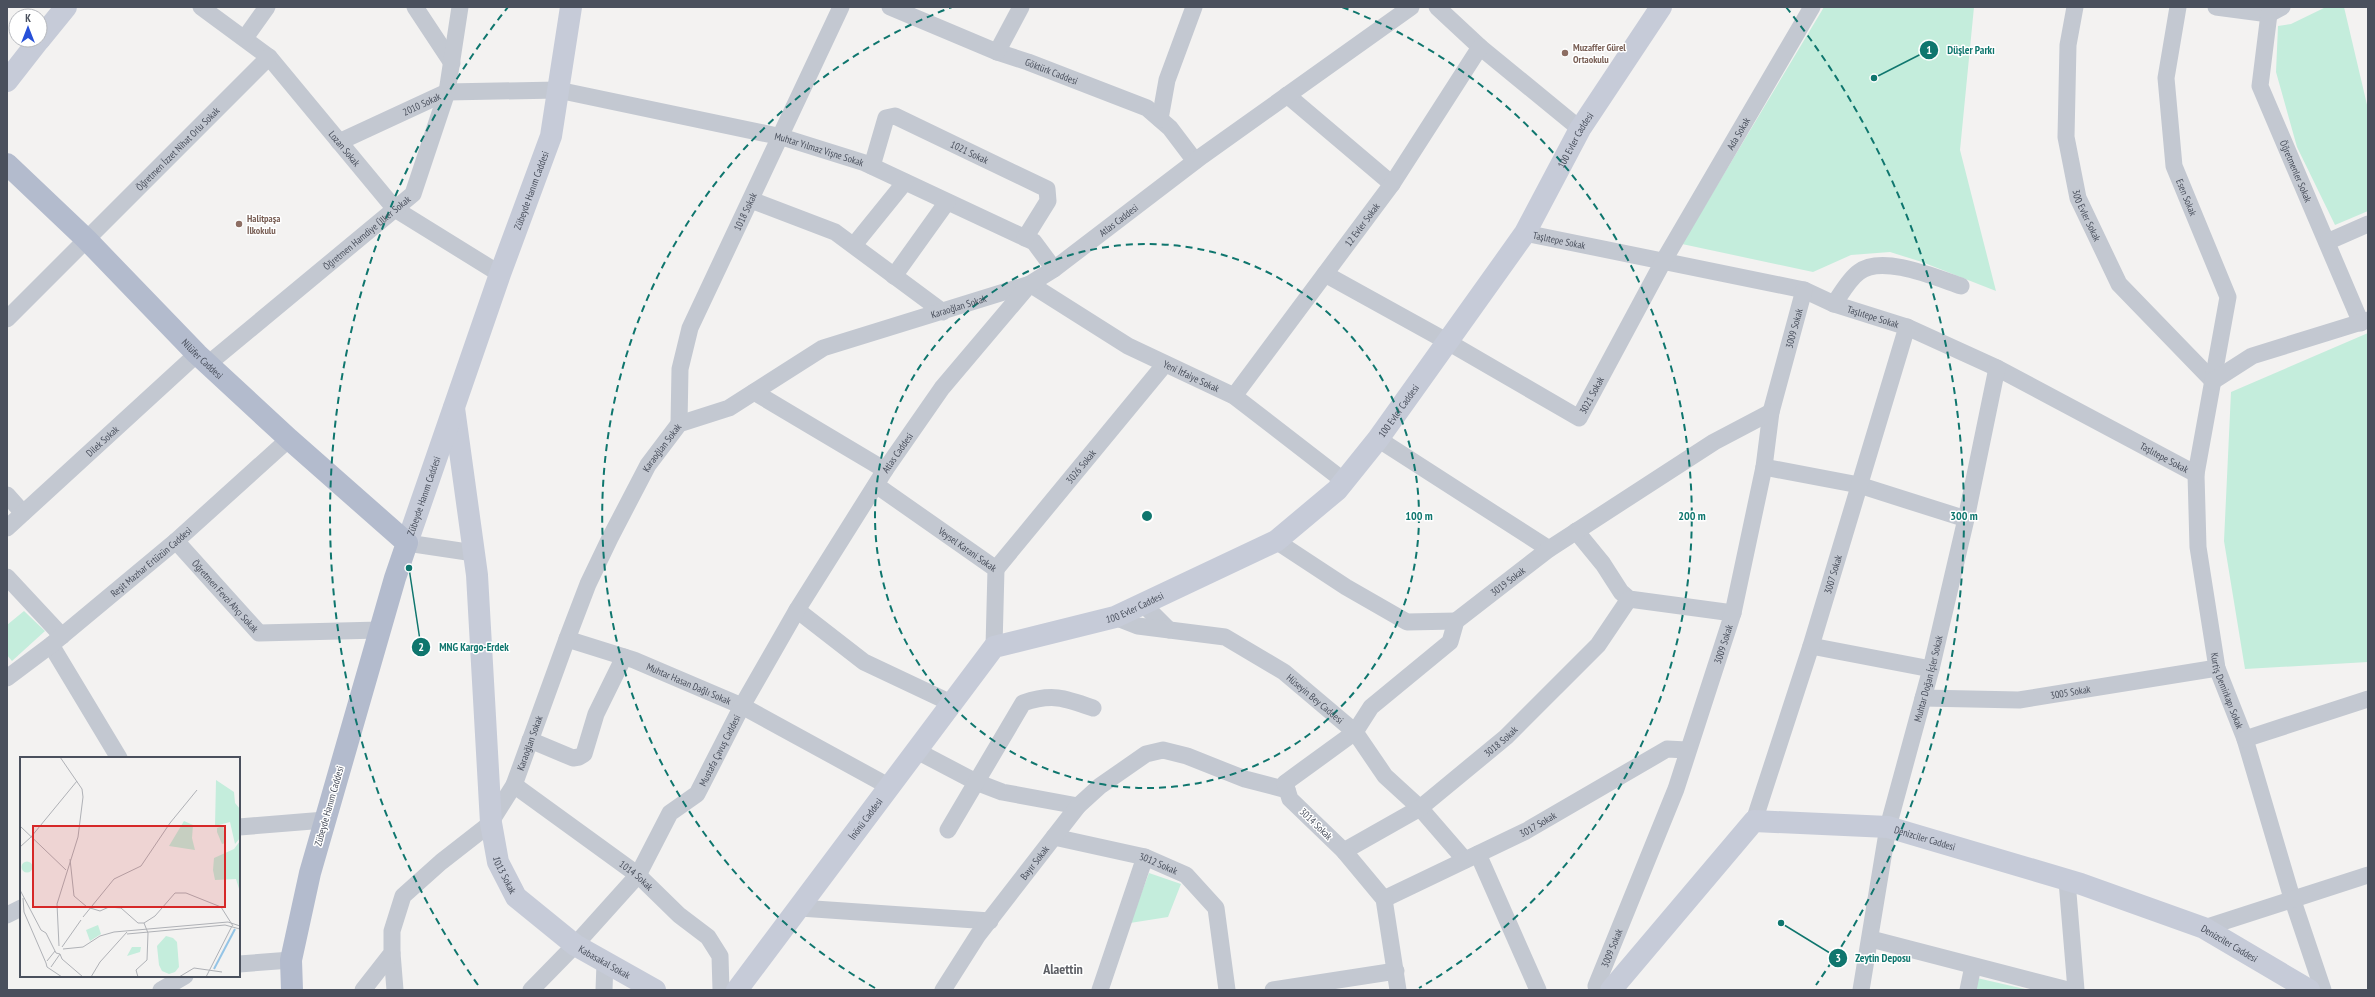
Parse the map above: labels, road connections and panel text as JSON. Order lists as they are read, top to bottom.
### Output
{
  "streets": {
    "main road": [
      "100 Evler Caddesi",
      "Zübeyde Hanım Caddesi",
      "Nilüfer Caddesi",
      "İnönü Caddesi",
      "Denizciler Caddesi",
      "1013 Sokak",
      "Kabasakal Sokak"
    ],
    "street": [
      "Göktürk Caddesi",
      "2010 Sokak",
      "Ada Sokak",
      "Öğretmen İzzet Nihat Orlu Sokak",
      "Lozan Sokak",
      "Muhtar Yılmaz Vişne Sokak",
      "1021 Sokak",
      "Öğretmenler Sokak",
      "Esen Sokak",
      "1018 Sokak",
      "300 Evler Sokak",
      "Atlas Caddesi",
      "12 Evler Sokak",
      "Öğretmen Hamdiye Ülker Sokak",
      "Taşlıtepe Sokak",
      "Karaoğlan Sokak",
      "3009 Sokak",
      "Yeni İtfaiye Sokak",
      "3021 Sokak",
      "Dilek Sokak",
      "3026 Sokak",
      "Veysel Karani Sokak",
      "Reşit Mazhar Ertüzün Caddesi",
      "3007 Sokak",
      "3019 Sokak",
      "Öğretmen Fevzi Ahçı Sokak",
      "Muhtar Doğan İşler Sokak",
      "Muhtar Hasan Dağlı Sokak",
      "Kurtiş Demirkapı Sokak",
      "3005 Sokak",
      "Hüseyin Bey Caddesi",
      "3018 Sokak",
      "Mustafa Çavuş Caddesi",
      "3014 Sokak",
      "3017 Sokak",
      "Bayır Sokak",
      "3012 Sokak",
      "1014 Sokak"
    ]
  },
  "crossings": [
    ["Göktürk Caddesi", "Atlas Caddesi"],
    ["2010 Sokak", "Lozan Sokak"],
    ["2010 Sokak", "Muhtar Yılmaz Vişne Sokak"],
    ["2010 Sokak", "Zübeyde Hanım Caddesi"],
    ["2010 Sokak", "Öğretmen Hamdiye Ülker Sokak"],
    ["Ada Sokak", "Taşlıtepe Sokak"],
    ["Ada Sokak", "3021 Sokak"],
    ["100 Evler Caddesi", "Taşlıtepe Sokak"],
    ["100 Evler Caddesi", "Yeni İtfaiye Sokak"],
    ["100 Evler Caddesi", "3021 Sokak"],
    ["100 Evler Caddesi", "Veysel Karani Sokak"],
    ["100 Evler Caddesi", "Hüseyin Bey Caddesi"],
    ["100 Evler Caddesi", "İnönü Caddesi"],
    ["Öğretmen İzzet Nihat Orlu Sokak", "Lozan Sokak"],
    ["Öğretmen İzzet Nihat Orlu Sokak", "Nilüfer Caddesi"],
    ["Lozan Sokak", "Zübeyde Hanım Caddesi"],
    ["Lozan Sokak", "Öğretmen Hamdiye Ülker Sokak"],
    ["Muhtar Yılmaz Vişne Sokak", "1021 Sokak"],
    ["Muhtar Yılmaz Vişne Sokak", "Zübeyde Hanım Caddesi"],
    ["Muhtar Yılmaz Vişne Sokak", "1018 Sokak"],
    ["Muhtar Yılmaz Vişne Sokak", "Atlas Caddesi"],
    ["Zübeyde Hanım Caddesi", "Nilüfer Caddesi"],
    ["Zübeyde Hanım Caddesi", "Öğretmen Fevzi Ahçı Sokak"],
    ["Zübeyde Hanım Caddesi", "1013 Sokak"],
    ["Esen Sokak", "300 Evler Sokak"],
    ["Esen Sokak", "Kurtiş Demirkapı Sokak"],
    ["1018 Sokak", "Karaoğlan Sokak"],
    ["300 Evler Sokak", "Kurtiş Demirkapı Sokak"],
    ["Atlas Caddesi", "Karaoğlan Sokak"],
    ["Atlas Caddesi", "Yeni İtfaiye Sokak"],
    ["Atlas Caddesi", "Veysel Karani Sokak"],
    ["Atlas Caddesi", "Mustafa Çavuş Caddesi"],
    ["12 Evler Sokak", "Yeni İtfaiye Sokak"],
    ["Öğretmen Hamdiye Ülker Sokak", "Nilüfer Caddesi"],
    ["Öğretmen Hamdiye Ülker Sokak", "Dilek Sokak"],
    ["Taşlıtepe Sokak", "3009 Sokak"],
    ["Taşlıtepe Sokak", "3021 Sokak"],
    ["Taşlıtepe Sokak", "3007 Sokak"],
    ["Taşlıtepe Sokak", "Muhtar Doğan İşler Sokak"],
    ["Taşlıtepe Sokak", "Kurtiş Demirkapı Sokak"],
    ["Karaoğlan Sokak", "Yeni İtfaiye Sokak"],
    ["Karaoğlan Sokak", "Muhtar Hasan Dağlı Sokak"],
    ["Karaoğlan Sokak", "1013 Sokak"],
    ["Karaoğlan Sokak", "1014 Sokak"],
    ["3009 Sokak", "3019 Sokak"],
    ["3009 Sokak", "3017 Sokak"],
    ["Nilüfer Caddesi", "Dilek Sokak"],
    ["Nilüfer Caddesi", "Reşit Mazhar Ertüzün Caddesi"],
    ["Yeni İtfaiye Sokak", "3026 Sokak"],
    ["3026 Sokak", "Veysel Karani Sokak"],
    ["Veysel Karani Sokak", "Mustafa Çavuş Caddesi"],
    ["Veysel Karani Sokak", "İnönü Caddesi"],
    ["Reşit Mazhar Ertüzün Caddesi", "Öğretmen Fevzi Ahçı Sokak"],
    ["3007 Sokak", "Denizciler Caddesi"],
    ["Muhtar Doğan İşler Sokak", "3005 Sokak"],
    ["Muhtar Doğan İşler Sokak", "Denizciler Caddesi"],
    ["Muhtar Hasan Dağlı Sokak", "Mustafa Çavuş Caddesi"],
    ["Muhtar Hasan Dağlı Sokak", "İnönü Caddesi"],
    ["Kurtiş Demirkapı Sokak", "3005 Sokak"],
    ["Hüseyin Bey Caddesi", "3018 Sokak"],
    ["Hüseyin Bey Caddesi", "3017 Sokak"],
    ["3018 Sokak", "3014 Sokak"],
    ["Mustafa Çavuş Caddesi", "1013 Sokak"],
    ["Mustafa Çavuş Caddesi", "1014 Sokak"],
    ["Mustafa Çavuş Caddesi", "Kabasakal Sokak"],
    ["3014 Sokak", "3017 Sokak"],
    ["3014 Sokak", "Bayır Sokak"],
    ["Bayır Sokak", "3012 Sokak"],
    ["1013 Sokak", "Kabasakal Sokak"]
  ],
  "districts": ["Alaettin"],
  "places": [
    "Muzaffer Gürel Ortaokulu",
    "Düşler Parkı",
    "Halitpaşa İlkokulu",
    "MNG Kargo-Erdek",
    "Zeytin Deposu"
  ],
  "north": "top",
  "rings": ["100 m", "200 m", "300 m"]
}
